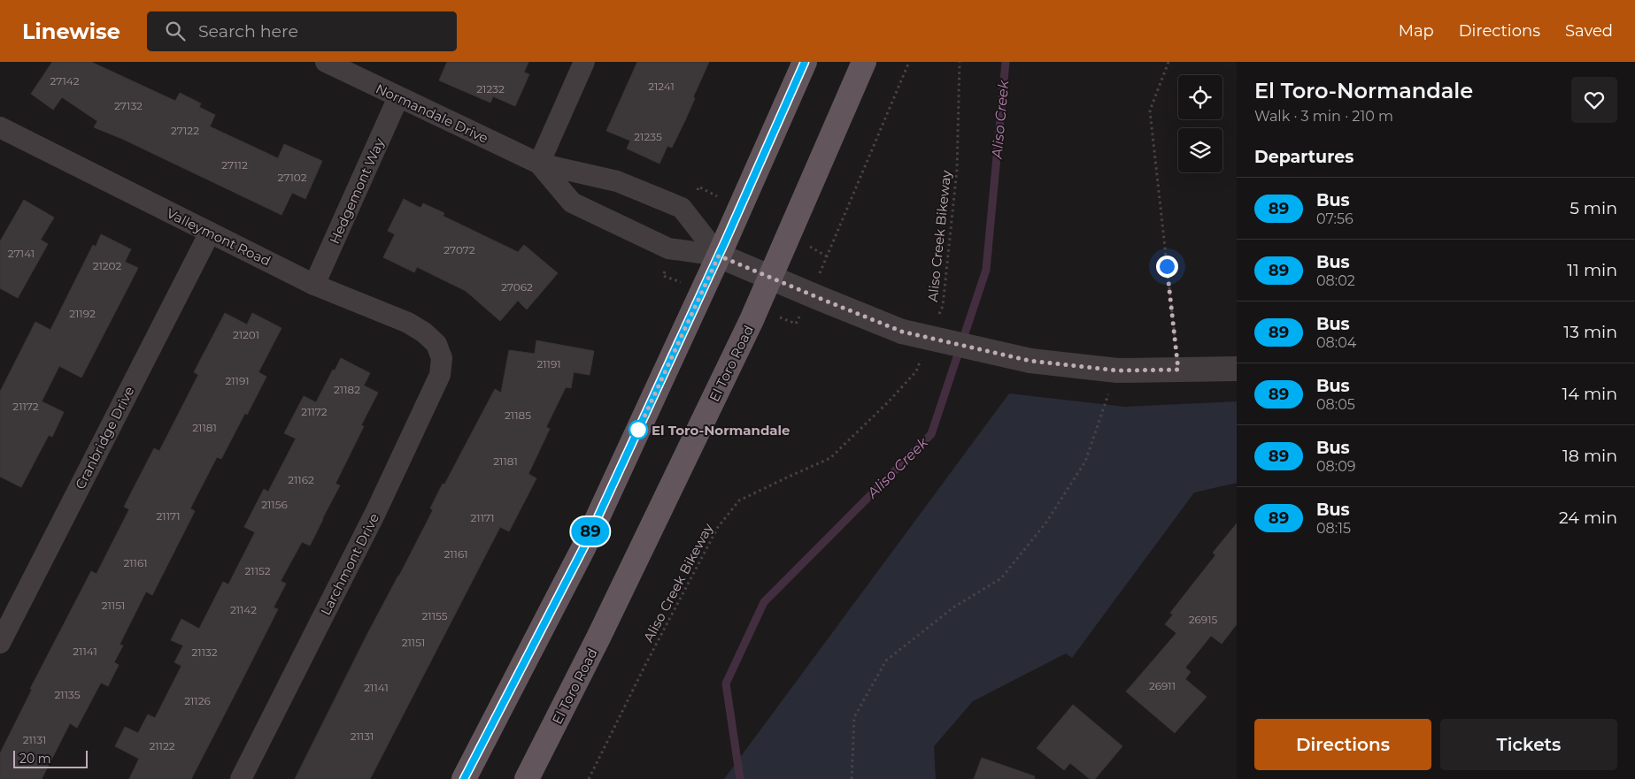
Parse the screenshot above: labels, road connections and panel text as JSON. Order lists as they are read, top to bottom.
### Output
{
  "streets": {
    "main road": ["El Toro Road"],
    "street": [
      "Normandale Drive",
      "Hedgemont Way",
      "Valleymont Road",
      "Cranbridge Drive",
      "Larchmont Drive"
    ],
    "path": ["Aliso Creek Bikeway"]
  },
  "crossings": [
    ["Normandale Drive", "Hedgemont Way"],
    ["Normandale Drive", "El Toro Road"],
    ["Hedgemont Way", "Valleymont Road"],
    ["Valleymont Road", "Cranbridge Drive"],
    ["Valleymont Road", "Larchmont Drive"]
  ],
  "water": ["Aliso Creek"],
  "places": ["El Toro-Normandale"],
  "lines": ["bus line 89"],
  "house_numbers": [
    "27142",
    "21241",
    "21232",
    "27132",
    "27122",
    "21235",
    "27112",
    "27102",
    "27072",
    "27141",
    "21202",
    "27062",
    "21192",
    "21201",
    "21191",
    "21191",
    "21182",
    "21172",
    "21172",
    "21185",
    "21181",
    "21181",
    "21162",
    "21156",
    "21171",
    "21171",
    "21161",
    "21161",
    "21152",
    "21151",
    "21142",
    "21155",
    "26915",
    "21151",
    "21141",
    "21132",
    "26911",
    "21141",
    "21135",
    "21126",
    "21131",
    "21131",
    "21122"
  ],
  "scale_bar": "20 m",
  "page": {
    "header": "Linewise",
    "search": "Search here",
    "nav": ["Map", "Directions", "Saved"],
    "on_map": "89",
    "heading": [
      ["El Toro-Normandale", "Walk · 3 min · 210 m"],
      "Departures"
    ],
    "list": [
      {
        "mark": "89",
        "name": "Bus",
        "note": "07:56",
        "value": "5 min"
      },
      {
        "mark": "89",
        "name": "Bus",
        "note": "08:02",
        "value": "11 min"
      },
      {
        "mark": "89",
        "name": "Bus",
        "note": "08:04",
        "value": "13 min"
      },
      {
        "mark": "89",
        "name": "Bus",
        "note": "08:05",
        "value": "14 min"
      },
      {
        "mark": "89",
        "name": "Bus",
        "note": "08:09",
        "value": "18 min"
      },
      {
        "mark": "89",
        "name": "Bus",
        "note": "08:15",
        "value": "24 min"
      }
    ],
    "buttons": ["Directions", "Tickets"],
    "scale": "20 m"
  }
}
